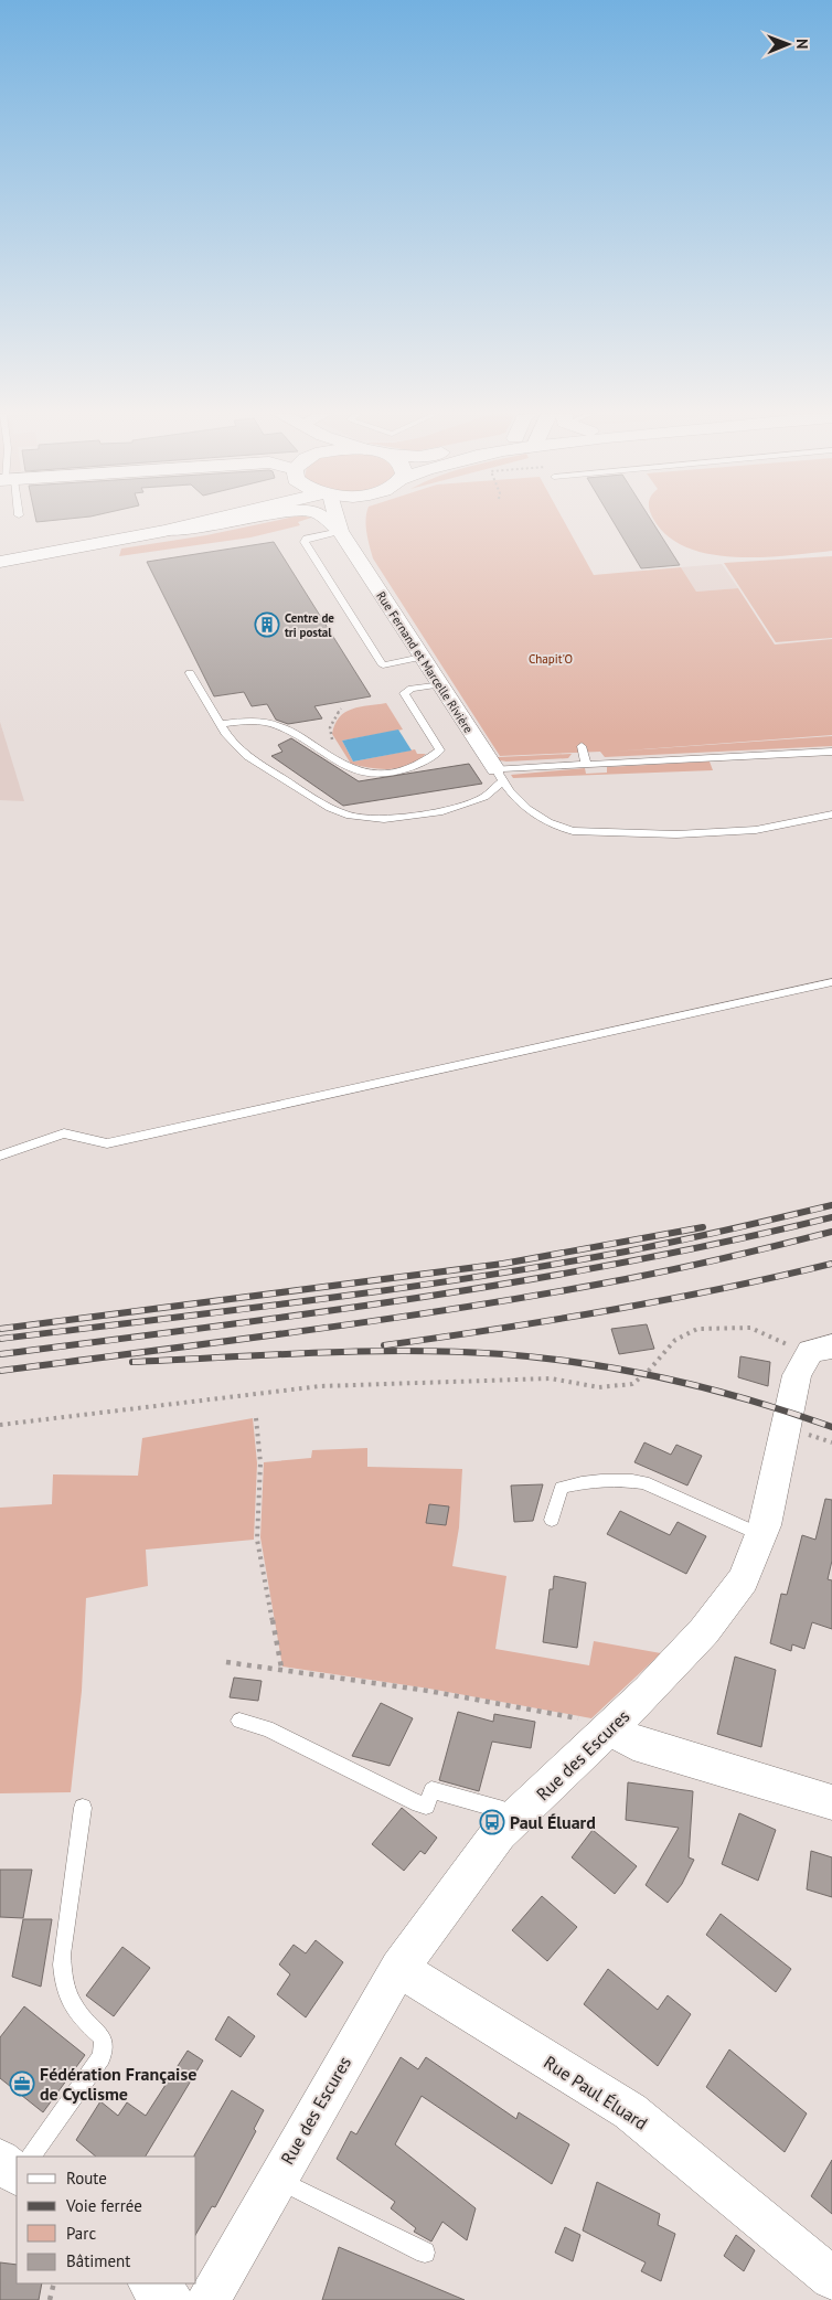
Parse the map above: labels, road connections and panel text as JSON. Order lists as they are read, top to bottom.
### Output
{
  "streets": {
    "street": ["Rue Fernand et Marcelle Rivière", "Rue des Escures", "Rue Paul Éluard"]
  },
  "crossings": [
    ["Rue des Escures", "Rue Paul Éluard"]
  ],
  "parks": ["Chapit'O"],
  "places": {
    "building": ["Centre de tri postal"],
    "bus stop": ["Paul Éluard"],
    "office": ["Fédération Française de Cyclisme"]
  },
  "legend": [
    "Route",
    "Voie ferrée",
    "Parc",
    "Bâtiment"
  ],
  "north": "right"
}
